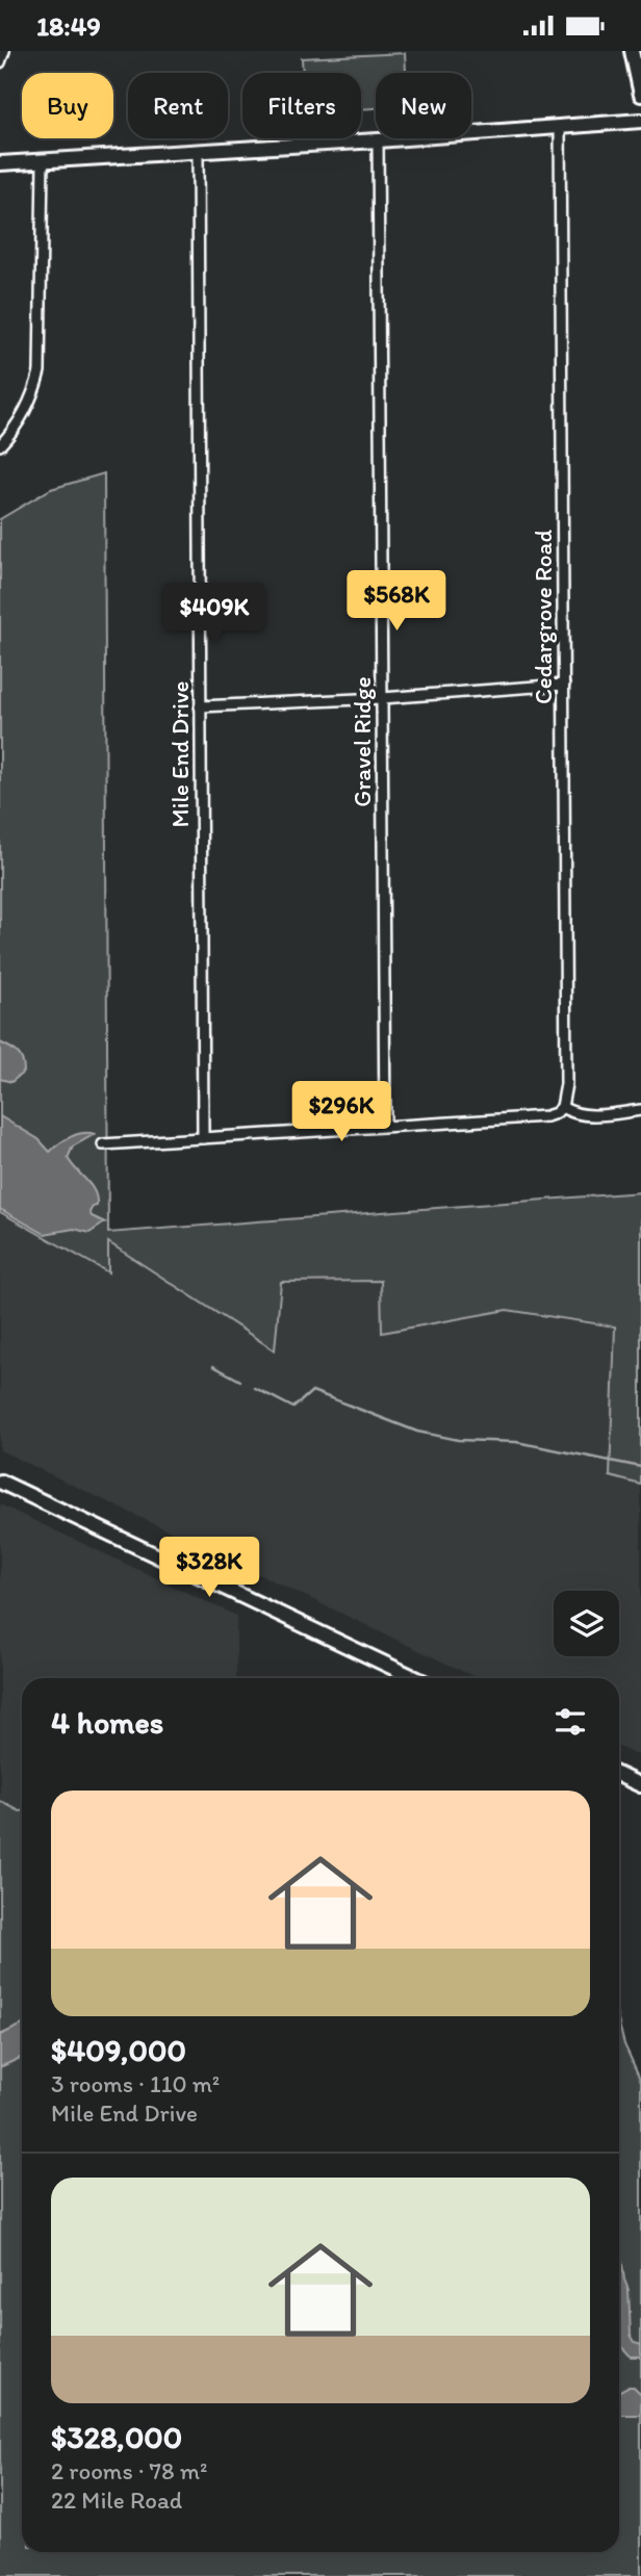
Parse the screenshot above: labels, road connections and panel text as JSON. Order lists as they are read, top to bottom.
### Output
{
  "streets": {
    "street": ["Cedargrove Road", "Gravel Ridge", "Mile End Drive"]
  },
  "page": {
    "status": "18:49",
    "chip": [
      "Buy",
      "Rent",
      "Filters",
      "New"
    ],
    "price": [
      "$568K",
      "$409K",
      "$296K",
      "$328K"
    ],
    "heading": "4 homes",
    "list": [
      {
        "name": "$409,000",
        "note": "3 rooms · 110 m² · Mile End Drive"
      },
      {
        "name": "$328,000",
        "note": "2 rooms · 78 m² · 22 Mile Road"
      }
    ]
  }
}
